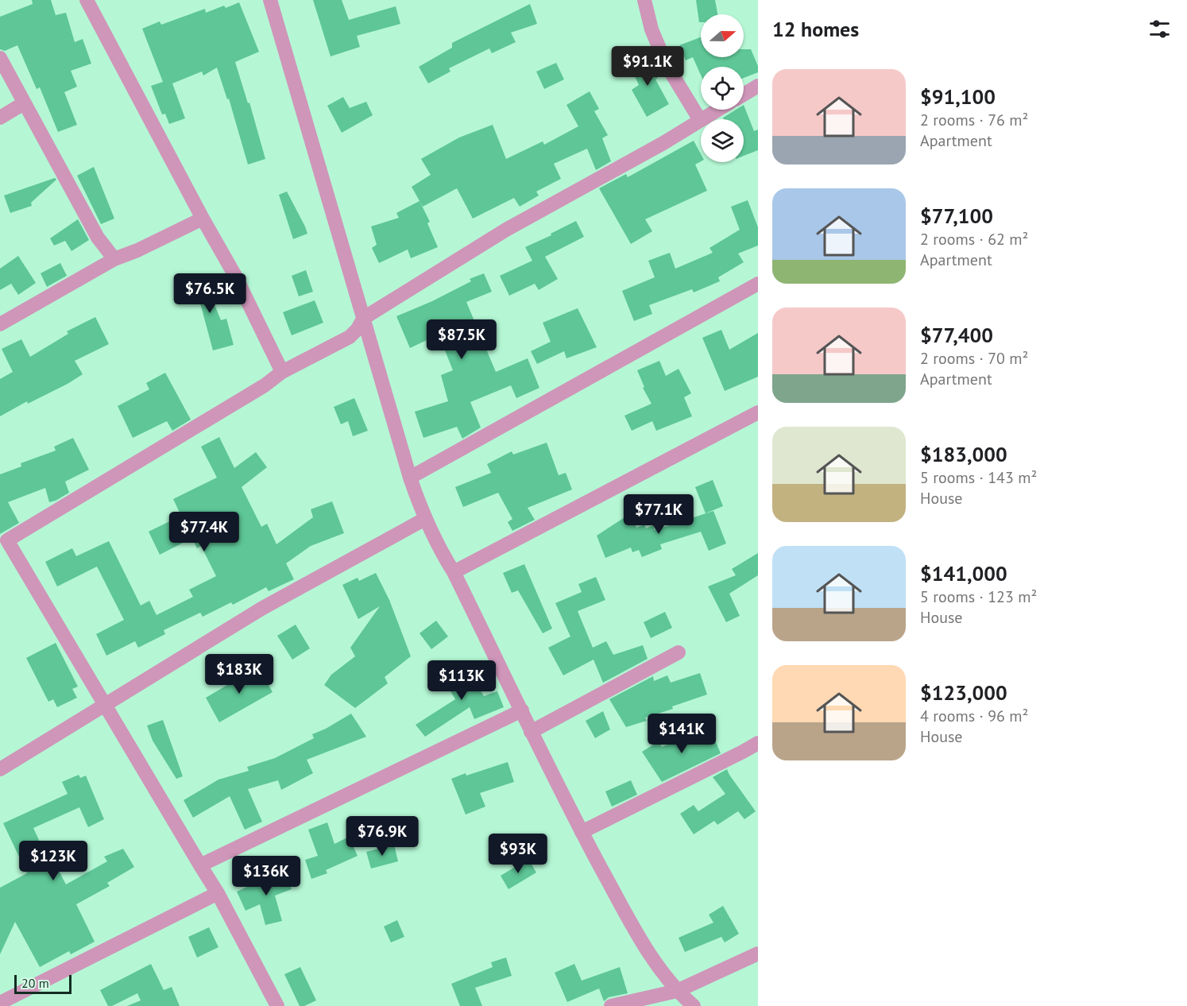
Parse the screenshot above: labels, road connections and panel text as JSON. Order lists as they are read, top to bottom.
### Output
{
  "scale_bar": "20 m",
  "north": "right",
  "page": {
    "heading": "12 homes",
    "price": [
      "$91.1K",
      "$76.5K",
      "$87.5K",
      "$77.1K",
      "$77.4K",
      "$183K",
      "$113K",
      "$141K",
      "$76.9K",
      "$93K",
      "$123K",
      "$136K"
    ],
    "list": [
      {
        "name": "$91,100",
        "note": "2 rooms · 76 m² · Apartment"
      },
      {
        "name": "$77,100",
        "note": "2 rooms · 62 m² · Apartment"
      },
      {
        "name": "$77,400",
        "note": "2 rooms · 70 m² · Apartment"
      },
      {
        "name": "$183,000",
        "note": "5 rooms · 143 m² · House"
      },
      {
        "name": "$141,000",
        "note": "5 rooms · 123 m² · House"
      },
      {
        "name": "$123,000",
        "note": "4 rooms · 96 m² · House"
      }
    ],
    "scale": "20 m"
  }
}
